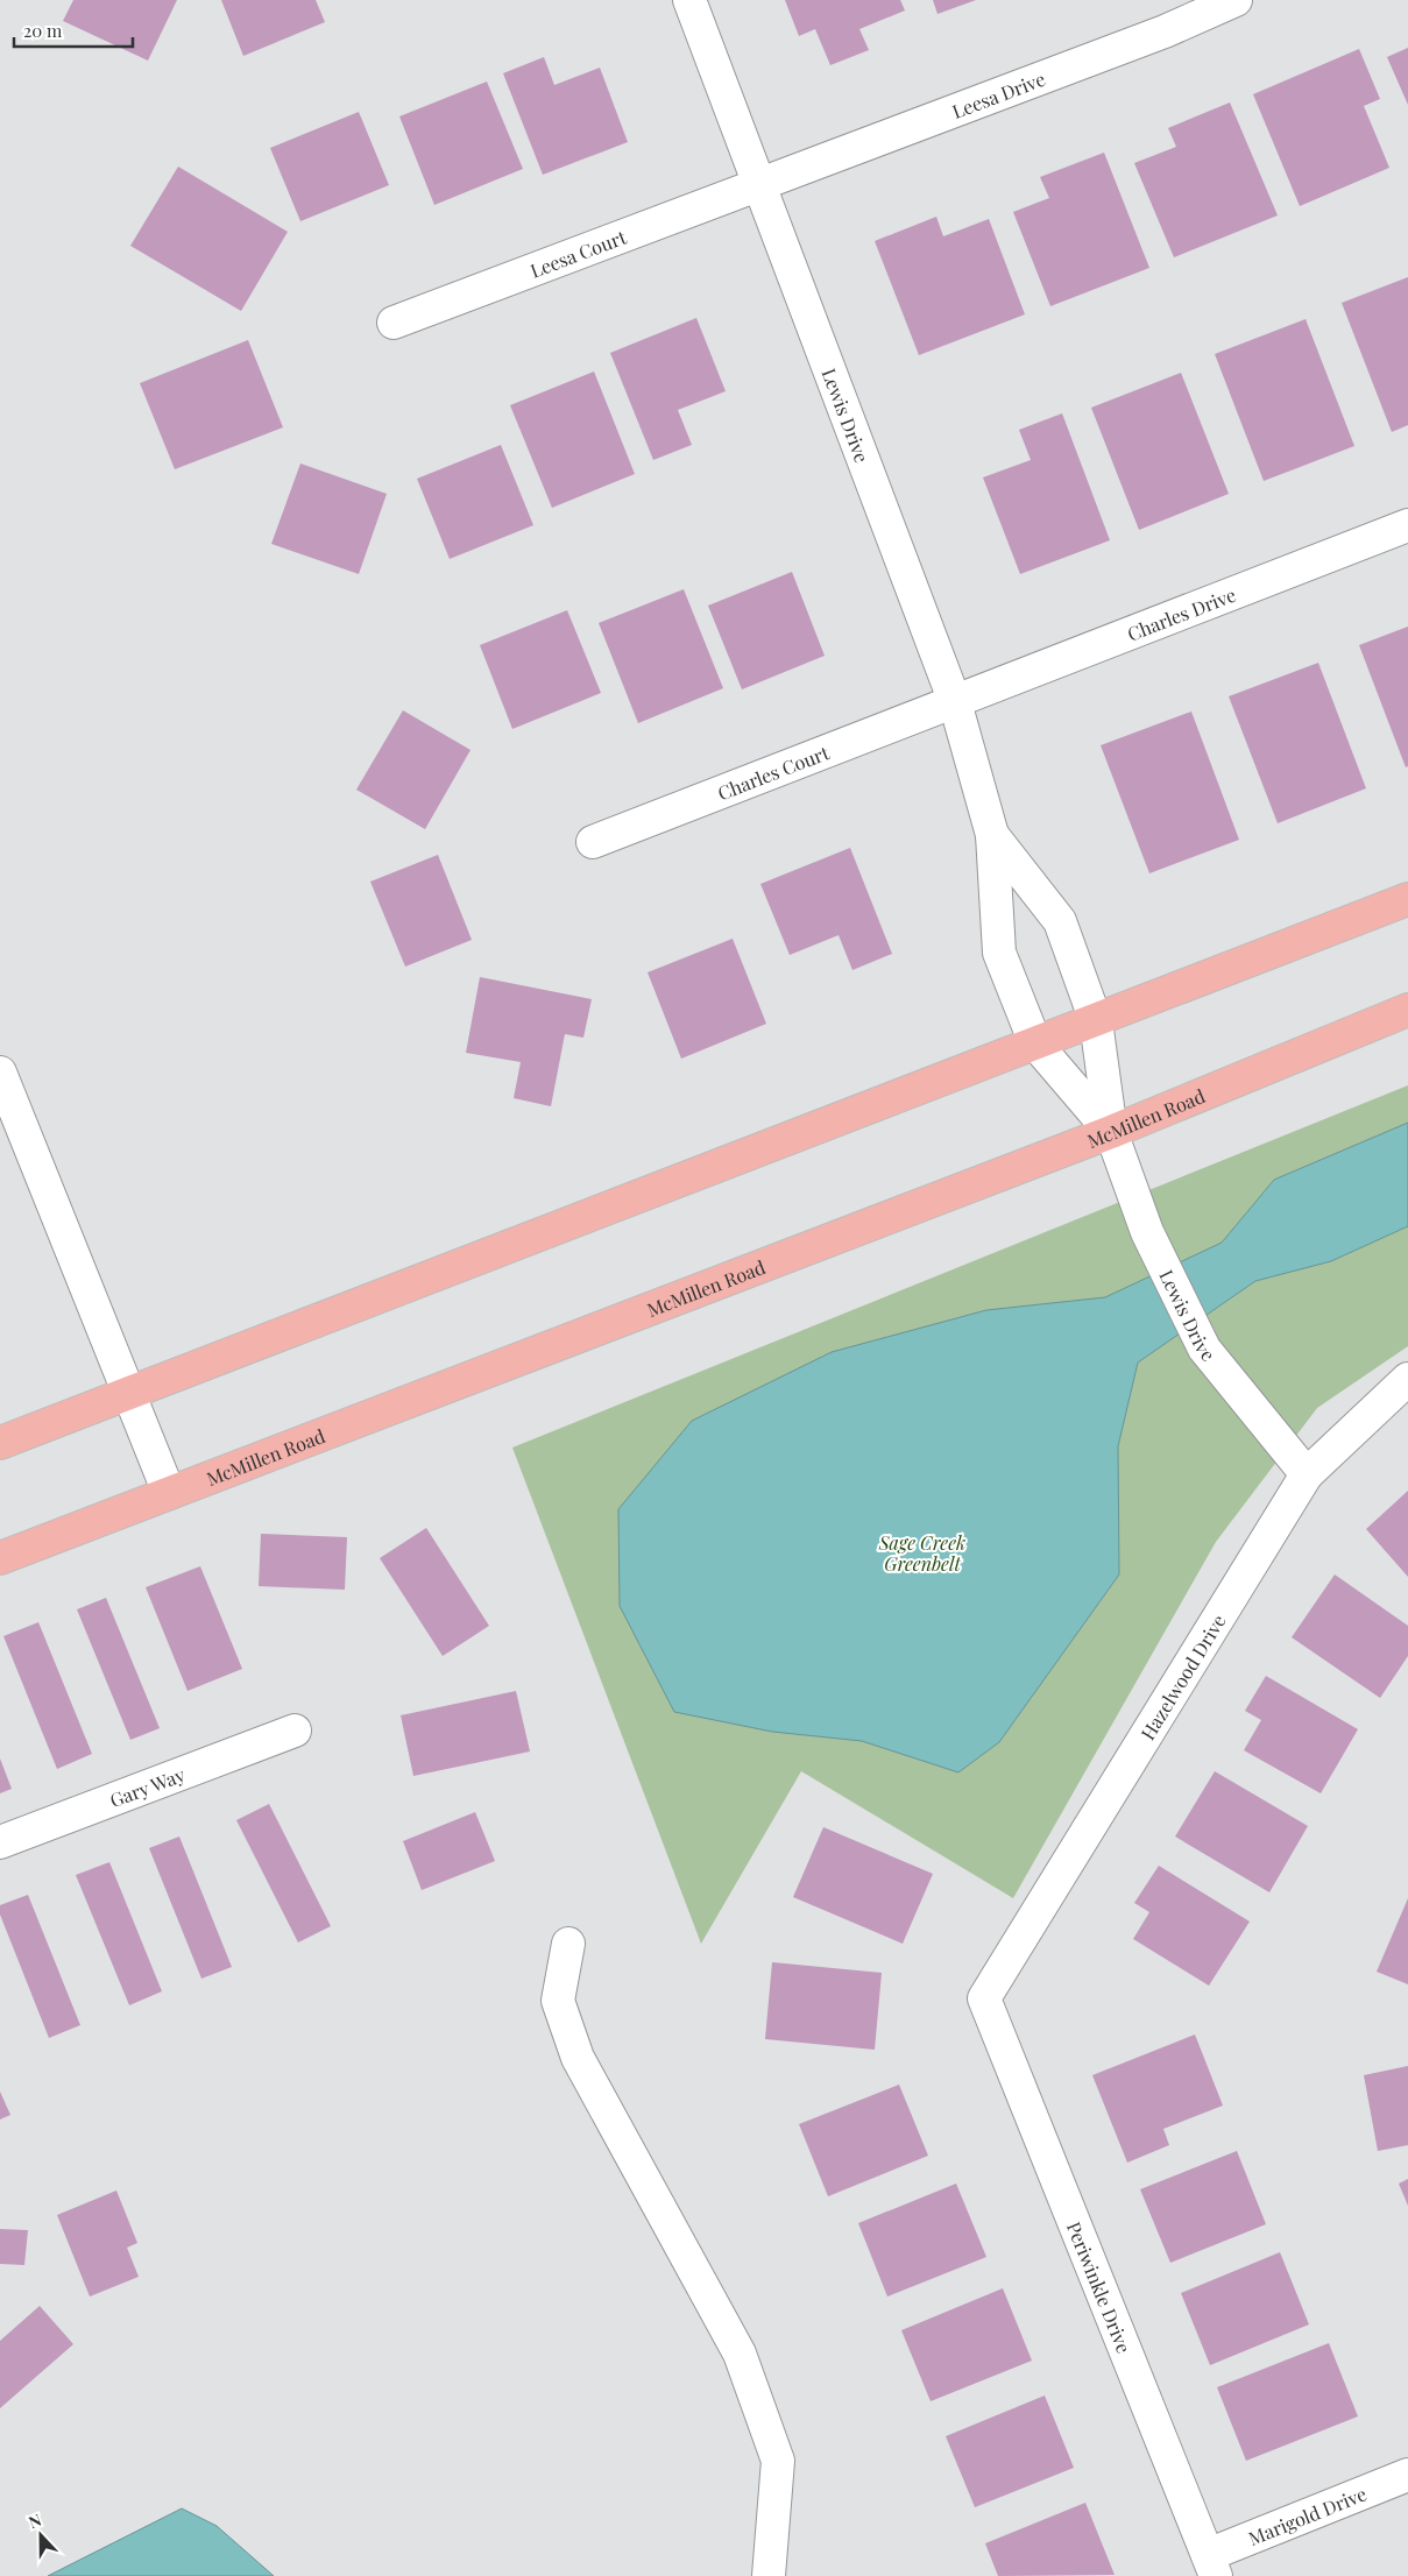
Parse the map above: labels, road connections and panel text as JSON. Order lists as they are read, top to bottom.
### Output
{
  "streets": {
    "main road": ["McMillen Road"],
    "street": [
      "Leesa Drive",
      "Leesa Court",
      "Lewis Drive",
      "Charles Drive",
      "Charles Court",
      "Hazelwood Drive",
      "Gary Way",
      "Periwinkle Drive",
      "Marigold Drive"
    ]
  },
  "crossings": [
    ["Leesa Drive", "Leesa Court"],
    ["Leesa Drive", "Lewis Drive"],
    ["Leesa Court", "Lewis Drive"],
    ["Lewis Drive", "Charles Drive"],
    ["Lewis Drive", "Charles Court"],
    ["Lewis Drive", "McMillen Road"],
    ["Lewis Drive", "Hazelwood Drive"],
    ["Charles Drive", "Charles Court"],
    ["Hazelwood Drive", "Periwinkle Drive"],
    ["Periwinkle Drive", "Marigold Drive"]
  ],
  "parks": ["Sage Creek Greenbelt"],
  "scale_bar": "20 m",
  "north": "top"
}
